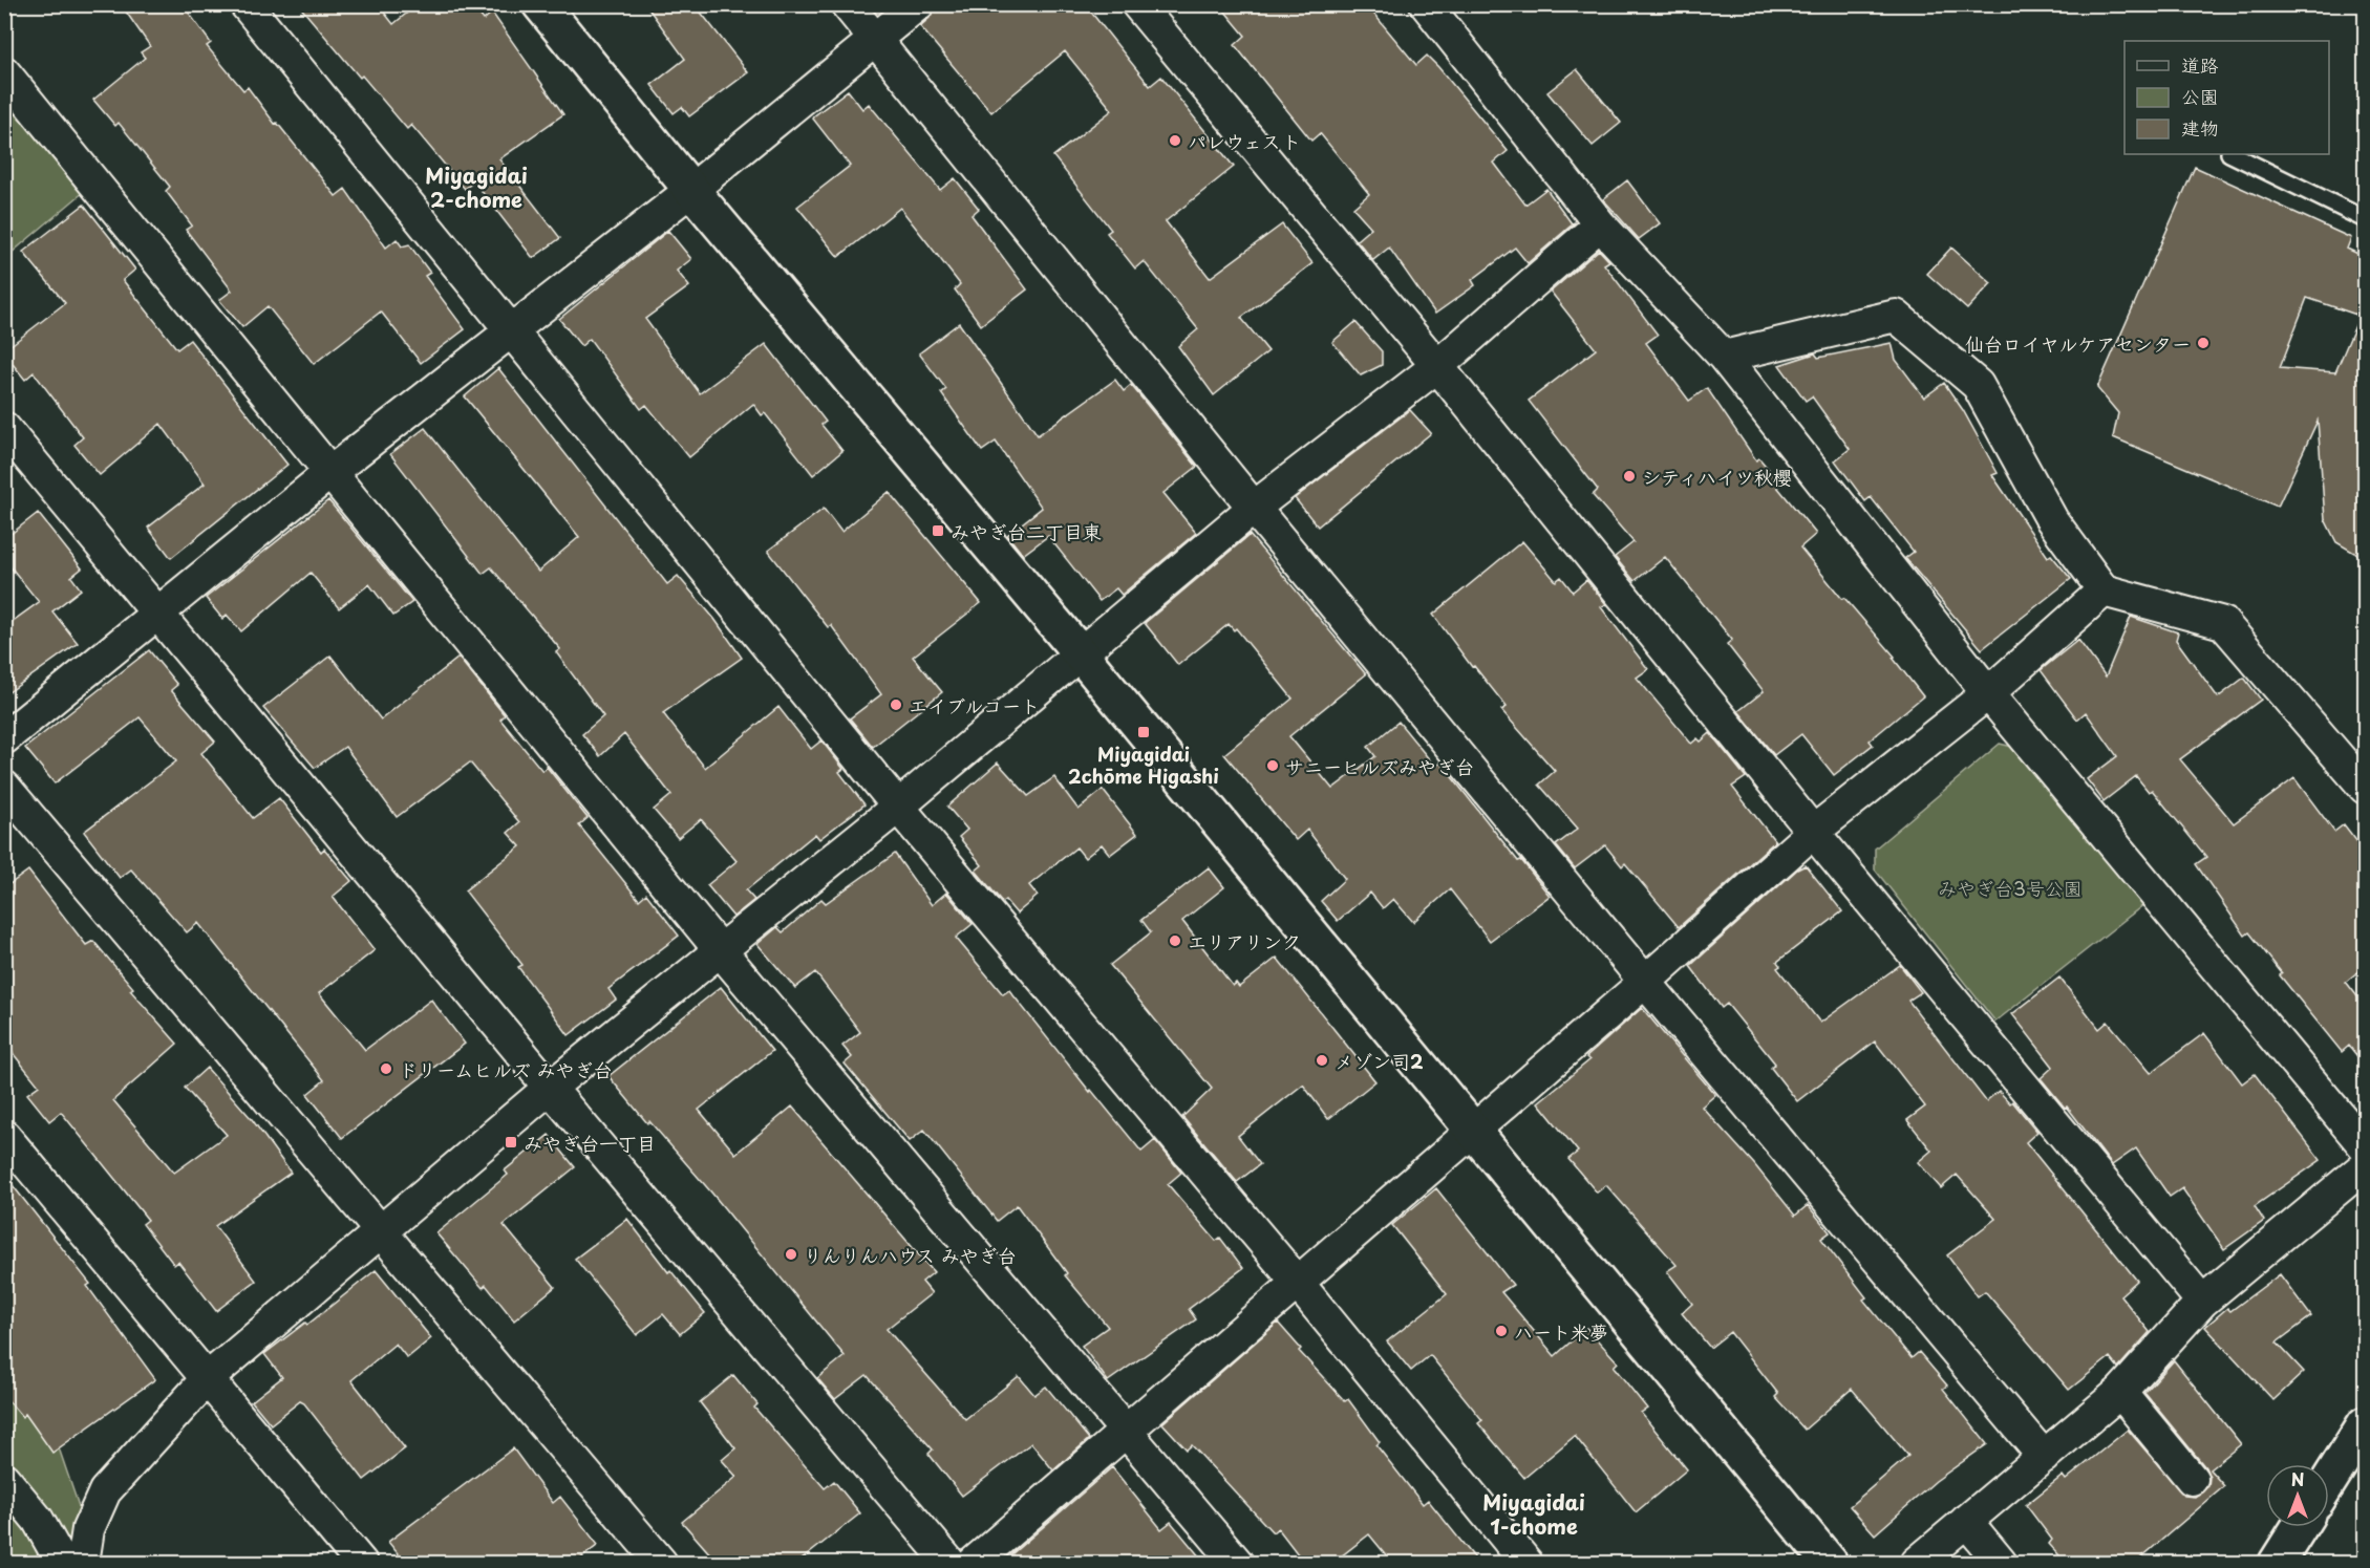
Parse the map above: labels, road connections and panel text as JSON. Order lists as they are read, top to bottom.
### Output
{
  "districts": ["Miyagidai 2-chome", "Miyagidai 1-chome"],
  "parks": ["みやぎ台3号公園"],
  "places": {
    "other": [
      "パレウェスト",
      "仙台ロイヤルケアセンター",
      "シティハイツ秋櫻",
      "エイブルコート",
      "サニーヒルズみやぎ台",
      "エリアリンク",
      "メゾン司2",
      "ドリームヒルズ みやぎ台",
      "りんりんハウス みやぎ台",
      "ハート米夢"
    ],
    "transit": ["みやぎ台二丁目東", "Miyagidai 2chōme Higashi", "みやぎ台一丁目"]
  },
  "legend": ["道路", "公園", "建物"],
  "north": "top"
}
